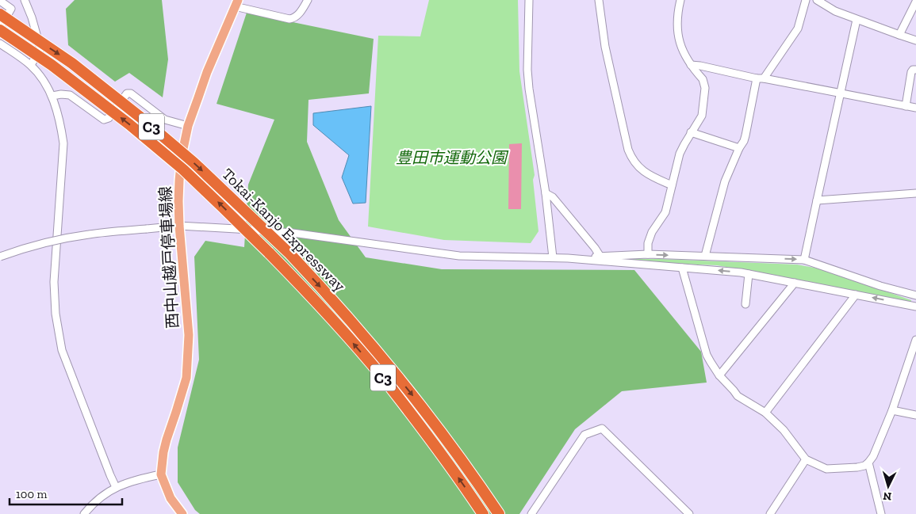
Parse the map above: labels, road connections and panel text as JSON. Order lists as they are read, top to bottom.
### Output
{
  "streets": {
    "highway": ["C3", "Tokai-Kanjo Expressway"],
    "main road": ["西中山越戸停車場線"]
  },
  "parks": ["豊田市運動公園"],
  "scale_bar": "100 m",
  "north": "bottom"
}
